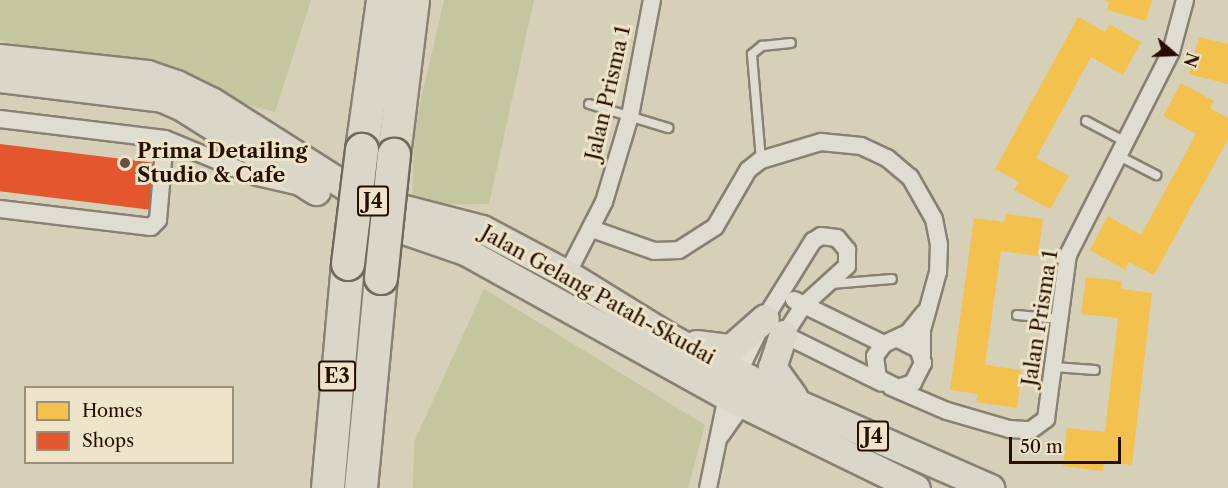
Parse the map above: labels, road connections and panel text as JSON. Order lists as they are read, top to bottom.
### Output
{
  "streets": {
    "highway": ["E3"],
    "main road": ["J4", "Jalan Gelang Patah-Skudai"],
    "street": ["Jalan Prisma 1"]
  },
  "crossings": [
    ["Jalan Prisma 1", "Jalan Gelang Patah-Skudai"]
  ],
  "places": ["Prima Detailing Studio & Cafe"],
  "legend": ["Homes", "Shops"],
  "scale_bar": "50 m",
  "north": "right"
}
